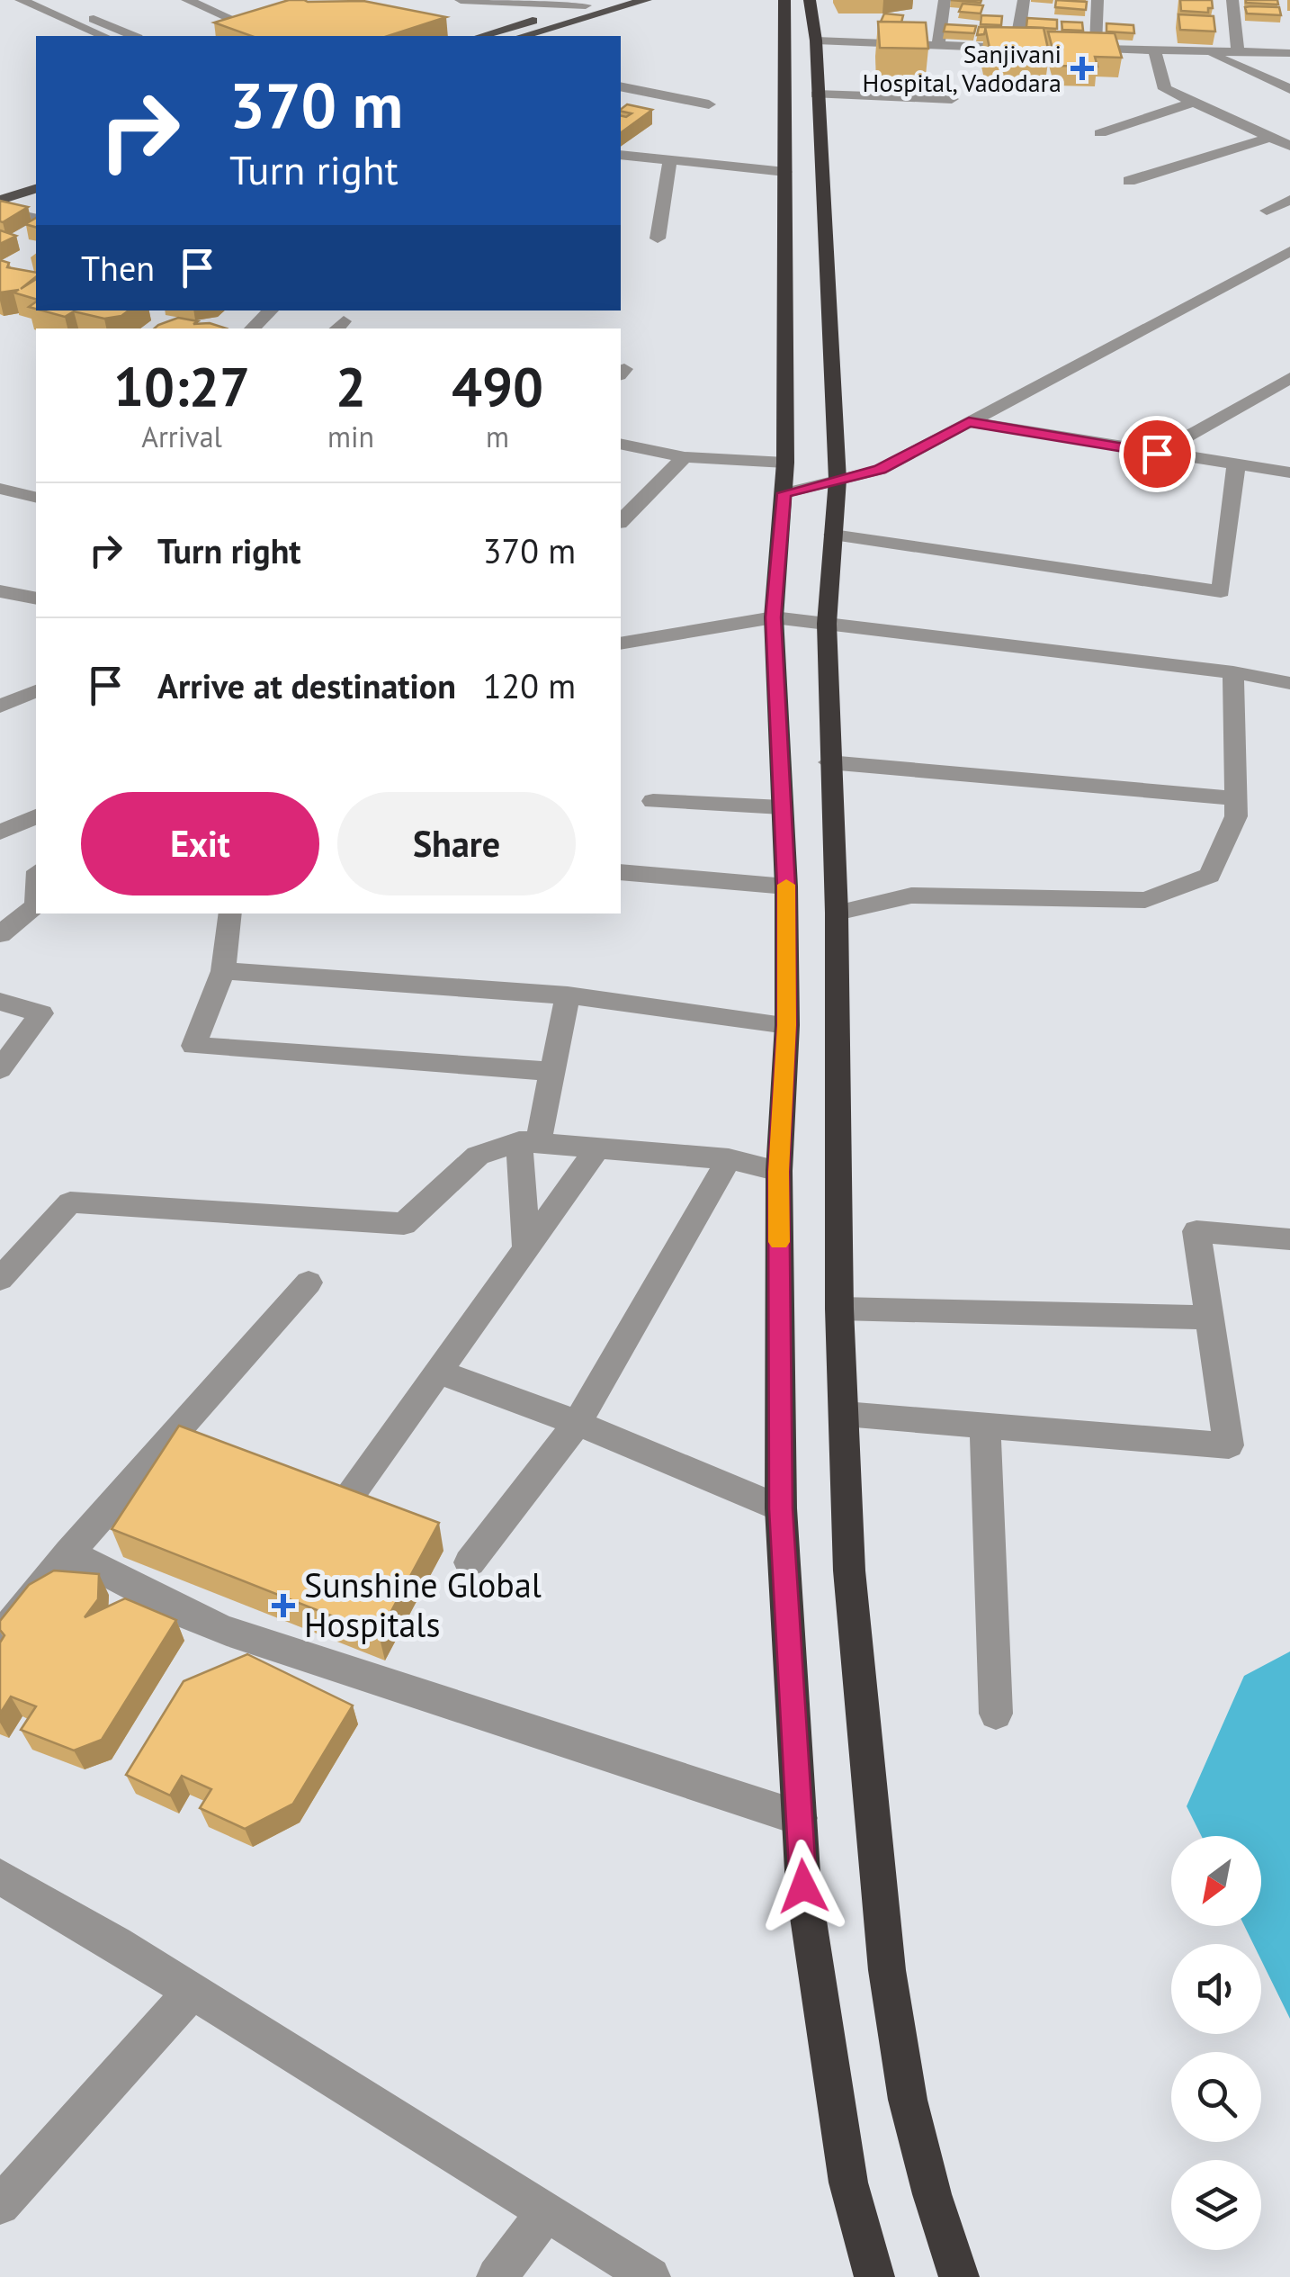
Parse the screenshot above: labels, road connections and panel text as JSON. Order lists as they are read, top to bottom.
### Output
{
  "places": {
    "health": ["Sanjivani Hospital, Vadodara", "Sunshine Global Hospitals"]
  },
  "north": "bottom left",
  "page": {
    "turn": ["370 m", "Turn right"],
    "then": "Then",
    "eta": [
      "10:27",
      "Arrival",
      "2",
      "min",
      "490",
      "m"
    ],
    "list": [
      {
        "name": "Turn right",
        "value": "370 m"
      },
      {
        "name": "Arrive at destination",
        "value": "120 m"
      }
    ],
    "buttons": ["Exit", "Share"]
  }
}
